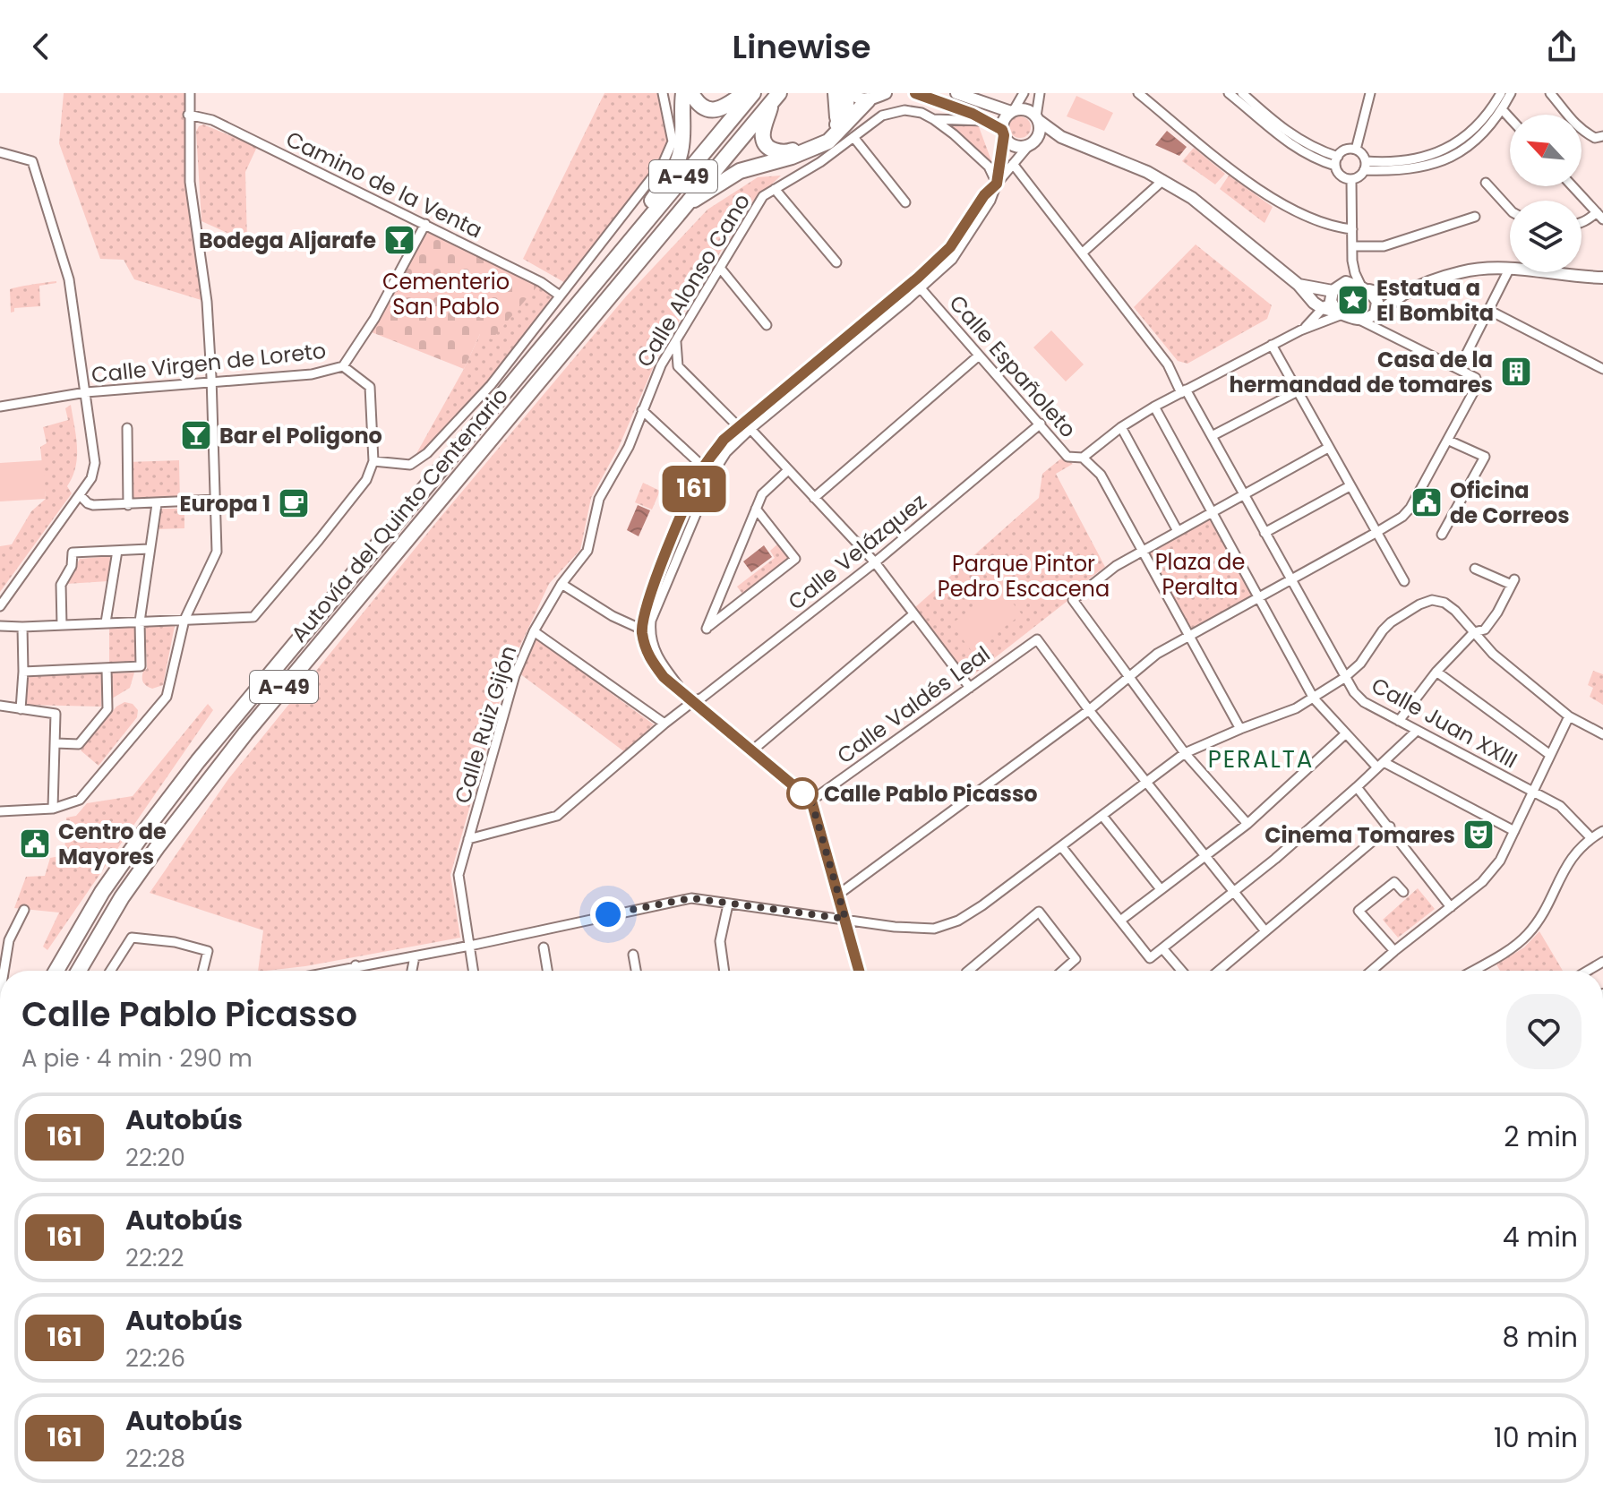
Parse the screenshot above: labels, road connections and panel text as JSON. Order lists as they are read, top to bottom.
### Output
{
  "streets": {
    "highway": ["A-49", "Autovía del Quinto Centenario"],
    "street": [
      "Camino de la Venta",
      "Calle Alonso Cano",
      "Calle Virgen de Loreto",
      "Calle Españoleto",
      "Calle Velázquez",
      "Calle Valdés Leal",
      "Calle Juan XXIII",
      "Calle Ruiz Gijón"
    ]
  },
  "crossings": [
    ["Camino de la Venta", "Calle Virgen de Loreto"],
    ["Calle Alonso Cano", "Calle Ruiz Gijón"],
    ["Calle Españoleto", "Calle Velázquez"],
    ["Calle Velázquez", "Calle Ruiz Gijón"]
  ],
  "districts": ["PERALTA"],
  "parks": ["Cementerio San Pablo", "Plaza de Peralta", "Parque Pintor Pedro Escacena"],
  "places": {
    "bar": ["Bodega Aljarafe", "Bar el Poligono"],
    "place": ["Estatua a El Bombita"],
    "building": ["Casa de la hermandad de tomares"],
    "public building": ["Oficina de Correos", "Centro de Mayores"],
    "cafe": ["Europa 1"],
    "other": ["Calle Pablo Picasso"],
    "theatre": ["Cinema Tomares"]
  },
  "lines": ["bus line 161"],
  "north": "top left",
  "page": {
    "header": "Linewise",
    "on_map": "161",
    "heading": ["Calle Pablo Picasso", "A pie · 4 min · 290 m"],
    "list": [
      {
        "mark": "161",
        "name": "Autobús",
        "note": "22:20",
        "value": "2 min"
      },
      {
        "mark": "161",
        "name": "Autobús",
        "note": "22:22",
        "value": "4 min"
      },
      {
        "mark": "161",
        "name": "Autobús",
        "note": "22:26",
        "value": "8 min"
      },
      {
        "mark": "161",
        "name": "Autobús",
        "note": "22:28",
        "value": "10 min"
      }
    ]
  }
}
